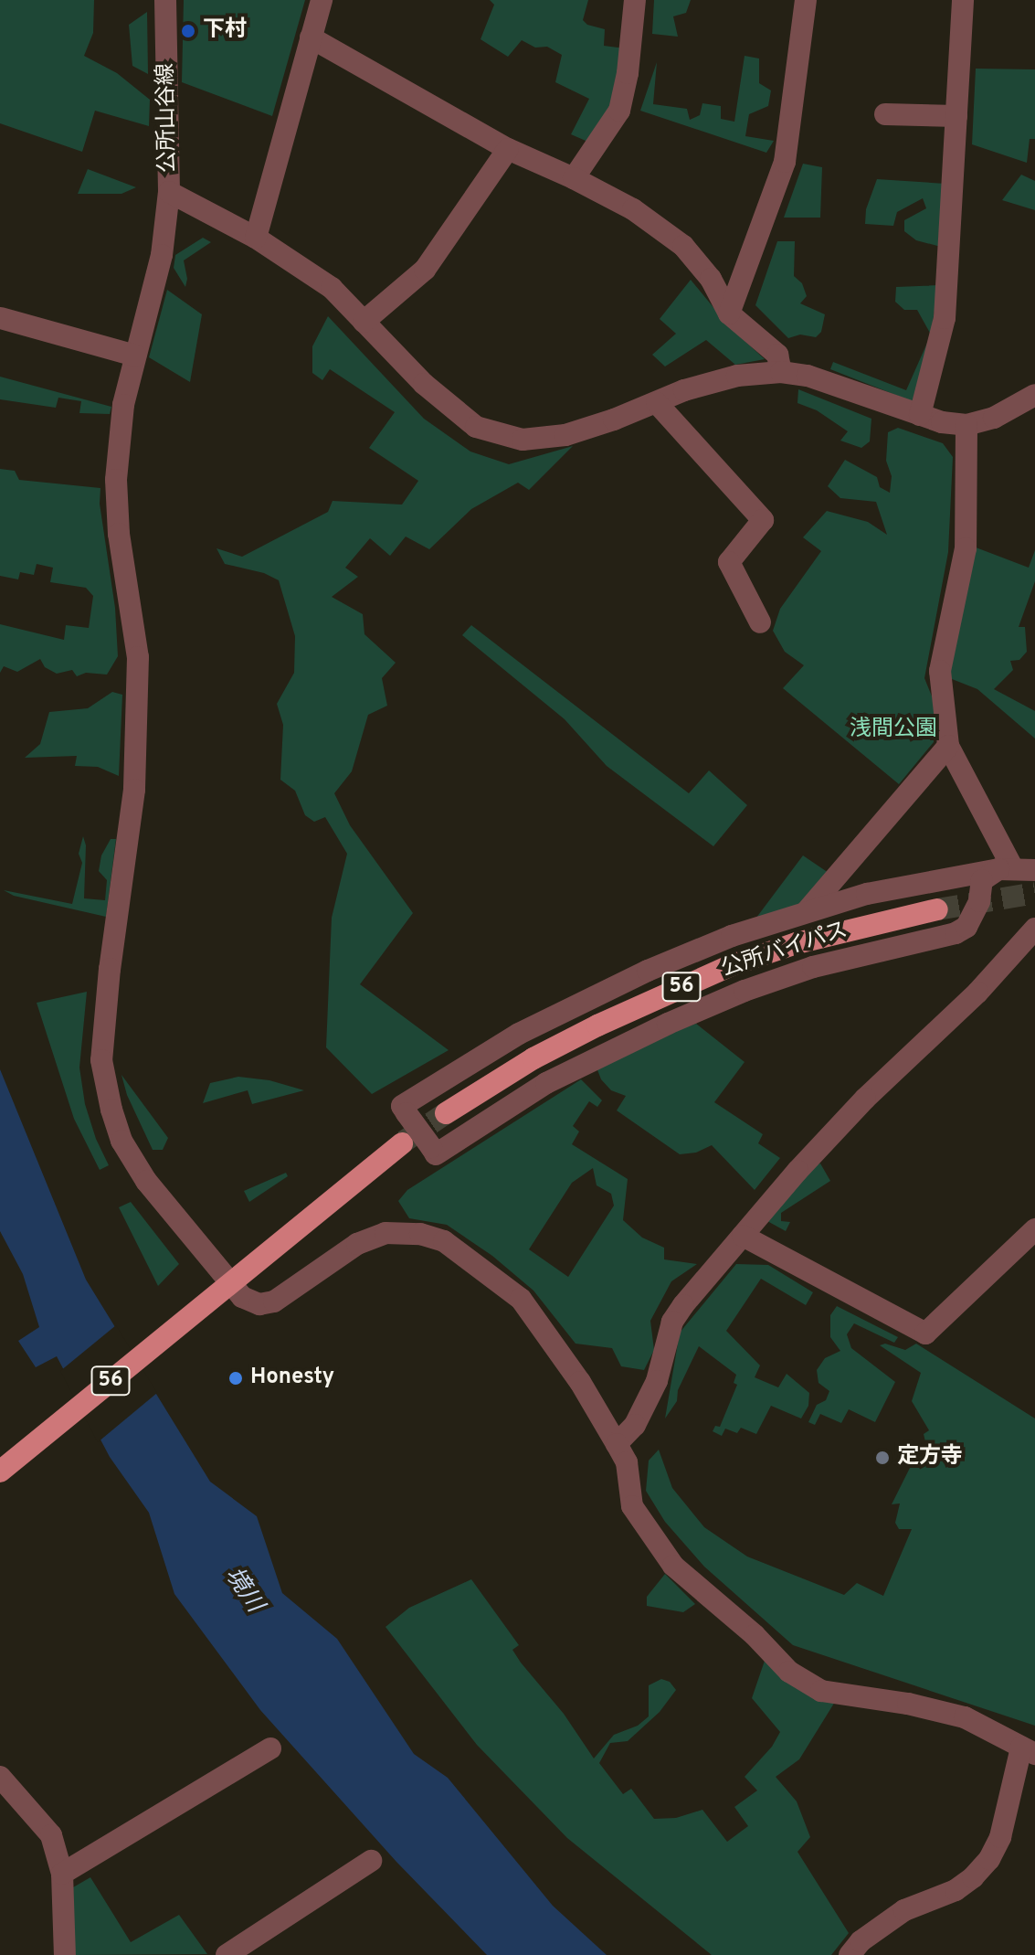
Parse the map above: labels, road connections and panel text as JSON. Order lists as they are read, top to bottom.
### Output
{
  "streets": {
    "main road": ["公所バイパス", "56"],
    "street": ["公所山谷線"]
  },
  "crossings": [
    ["公所山谷線", "56"]
  ],
  "water": ["境川"],
  "parks": ["浅間公園"],
  "places": ["下村", "Honesty", "定方寺"]
}
